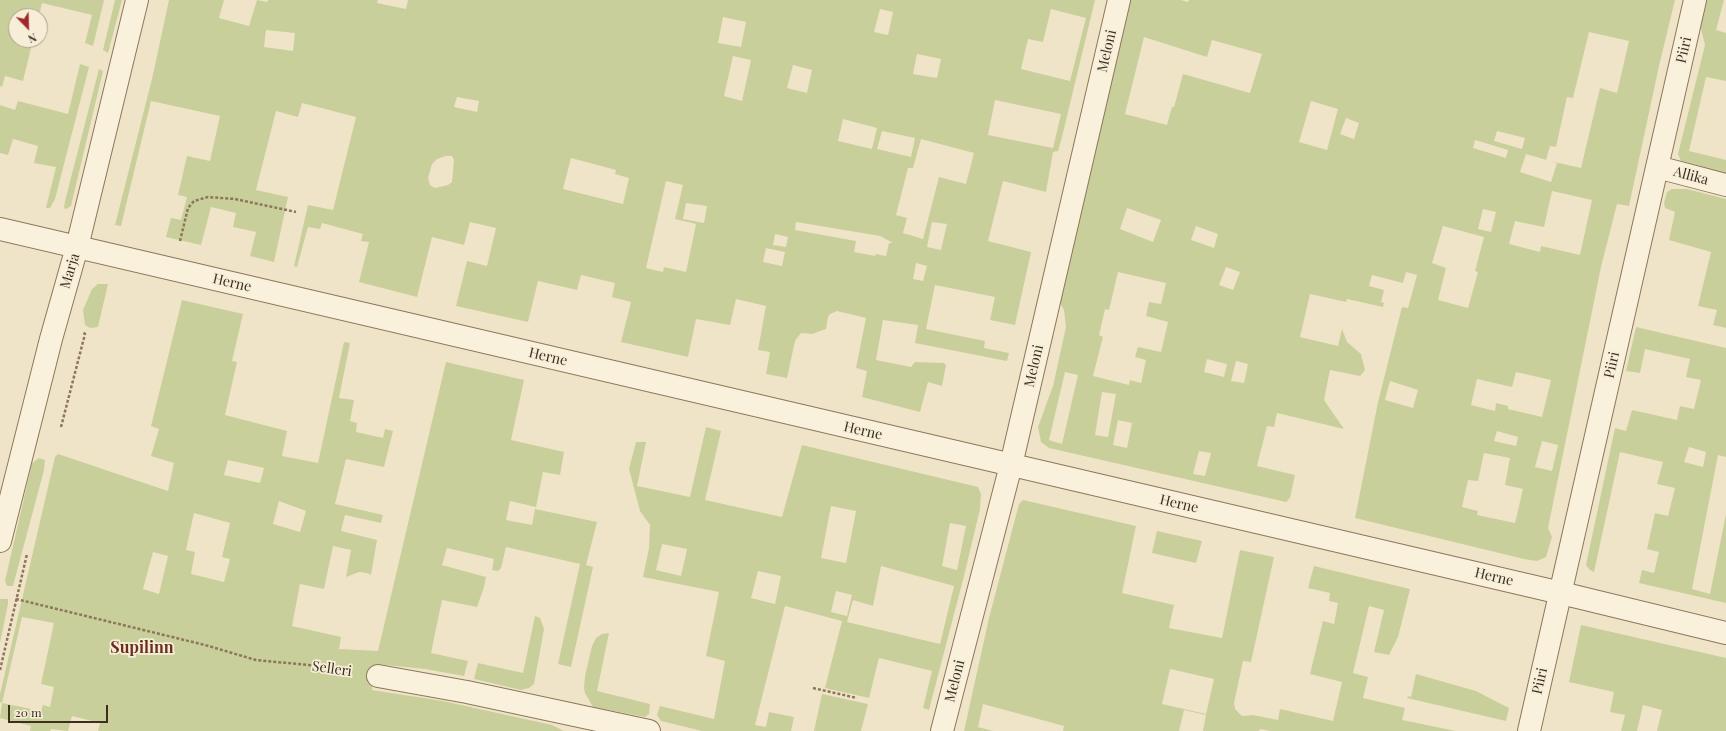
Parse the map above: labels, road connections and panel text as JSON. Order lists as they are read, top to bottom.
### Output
{
  "streets": {
    "street": [
      "Piiri",
      "Meloni",
      "Allika",
      "Marja",
      "Herne"
    ],
    "path": ["Selleri"]
  },
  "crossings": [
    ["Piiri", "Allika"],
    ["Piiri", "Herne"],
    ["Meloni", "Herne"],
    ["Marja", "Herne"]
  ],
  "districts": ["Supilinn"],
  "scale_bar": "20 m",
  "north": "bottom right"
}
